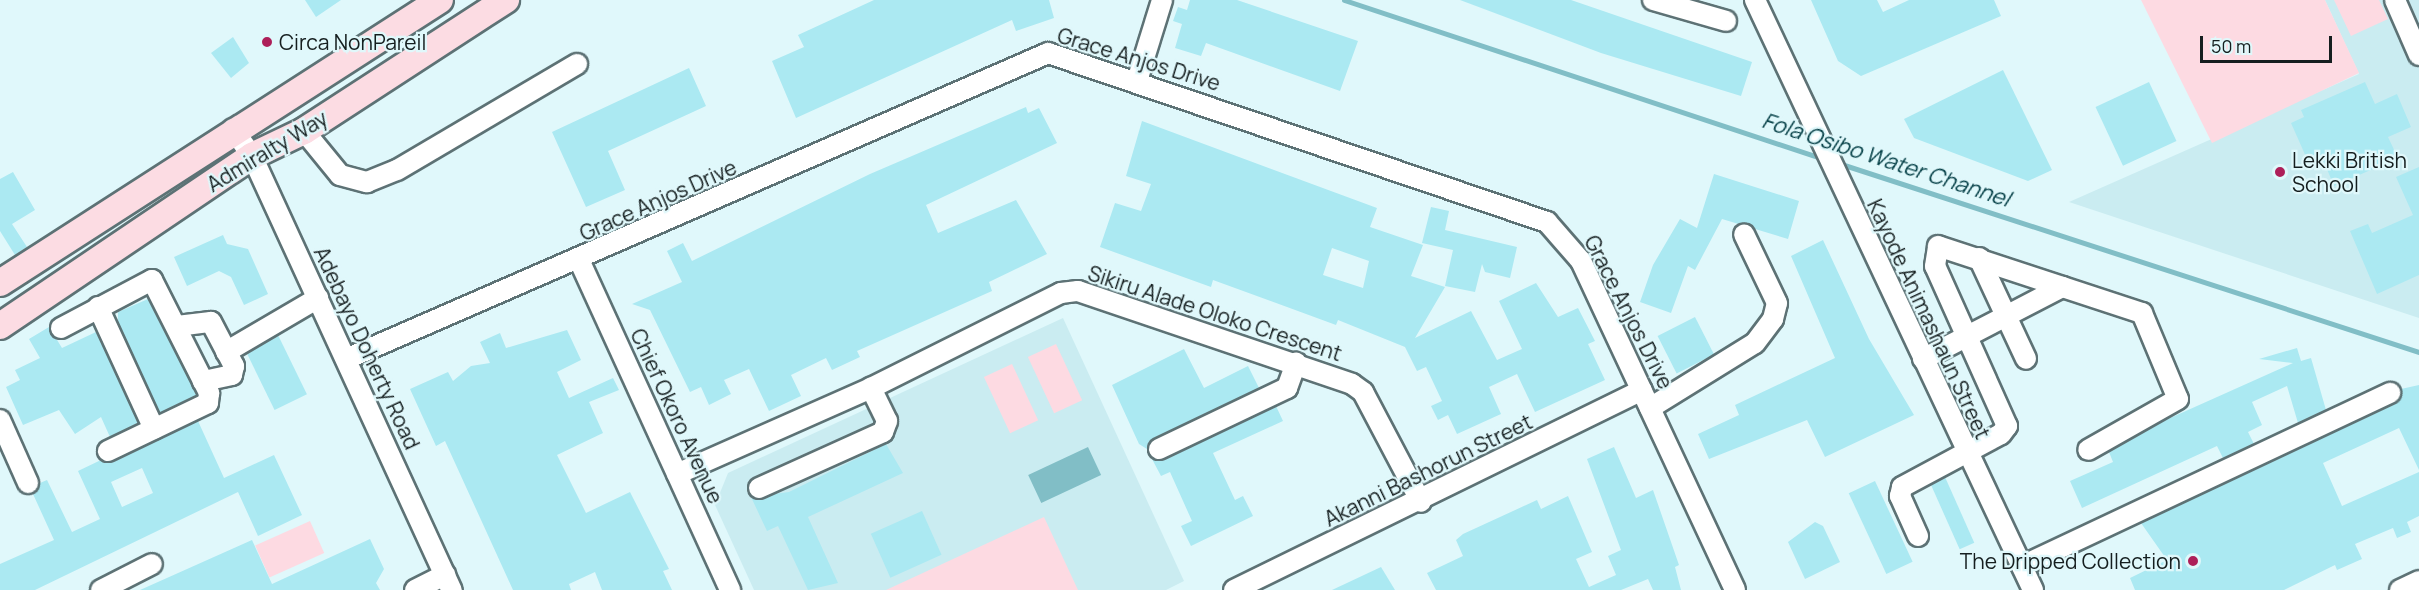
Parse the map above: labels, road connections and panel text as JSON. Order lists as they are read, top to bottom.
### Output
{
  "streets": {
    "main road": ["Admiralty Way"],
    "street": [
      "Grace Anjos Drive",
      "Sikiru Alade Oloko Crescent",
      "Kayode Animashaun Street",
      "Adebayo Doherty Road",
      "Chief Okoro Avenue",
      "Akanni Bashorun Street"
    ]
  },
  "crossings": [
    ["Grace Anjos Drive", "Adebayo Doherty Road"],
    ["Grace Anjos Drive", "Chief Okoro Avenue"],
    ["Grace Anjos Drive", "Akanni Bashorun Street"],
    ["Admiralty Way", "Adebayo Doherty Road"],
    ["Sikiru Alade Oloko Crescent", "Chief Okoro Avenue"],
    ["Sikiru Alade Oloko Crescent", "Akanni Bashorun Street"]
  ],
  "water": ["Fola Osibo Water Channel"],
  "places": ["Circa NonPareil", "Lekki British School", "The Dripped Collection"],
  "scale_bar": "50 m"
}
